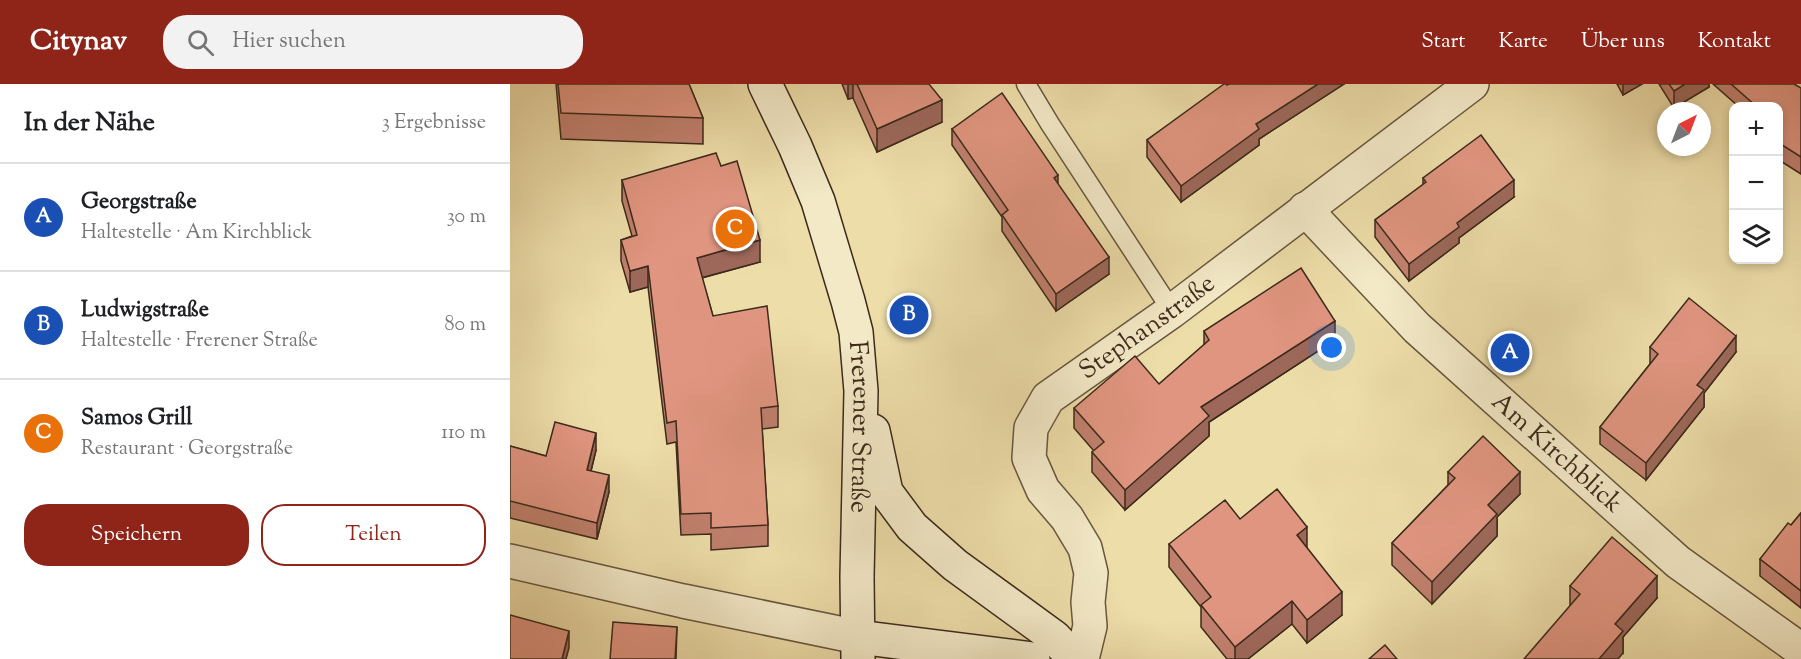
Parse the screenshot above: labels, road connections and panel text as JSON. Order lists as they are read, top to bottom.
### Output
{
  "streets": {
    "street": ["Stephanstraße", "Frerener Straße", "Am Kirchblick"]
  },
  "crossings": [
    ["Stephanstraße", "Am Kirchblick"]
  ],
  "north": "top right",
  "page": {
    "header": "Citynav",
    "search": "Hier suchen",
    "nav": [
      "Start",
      "Karte",
      "Über uns",
      "Kontakt"
    ],
    "heading": ["In der Nähe", "3 Ergebnisse"],
    "map_buttons": ["+", "−"],
    "list": [
      {
        "mark": "A",
        "name": "Georgstraße",
        "note": "Haltestelle · Am Kirchblick",
        "value": "30 m"
      },
      {
        "mark": "B",
        "name": "Ludwigstraße",
        "note": "Haltestelle · Frerener Straße",
        "value": "80 m"
      },
      {
        "mark": "C",
        "name": "Samos Grill",
        "note": "Restaurant · Georgstraße",
        "value": "110 m"
      }
    ],
    "pins": ["C", "B", "A"],
    "buttons": ["Speichern", "Teilen"]
  }
}
